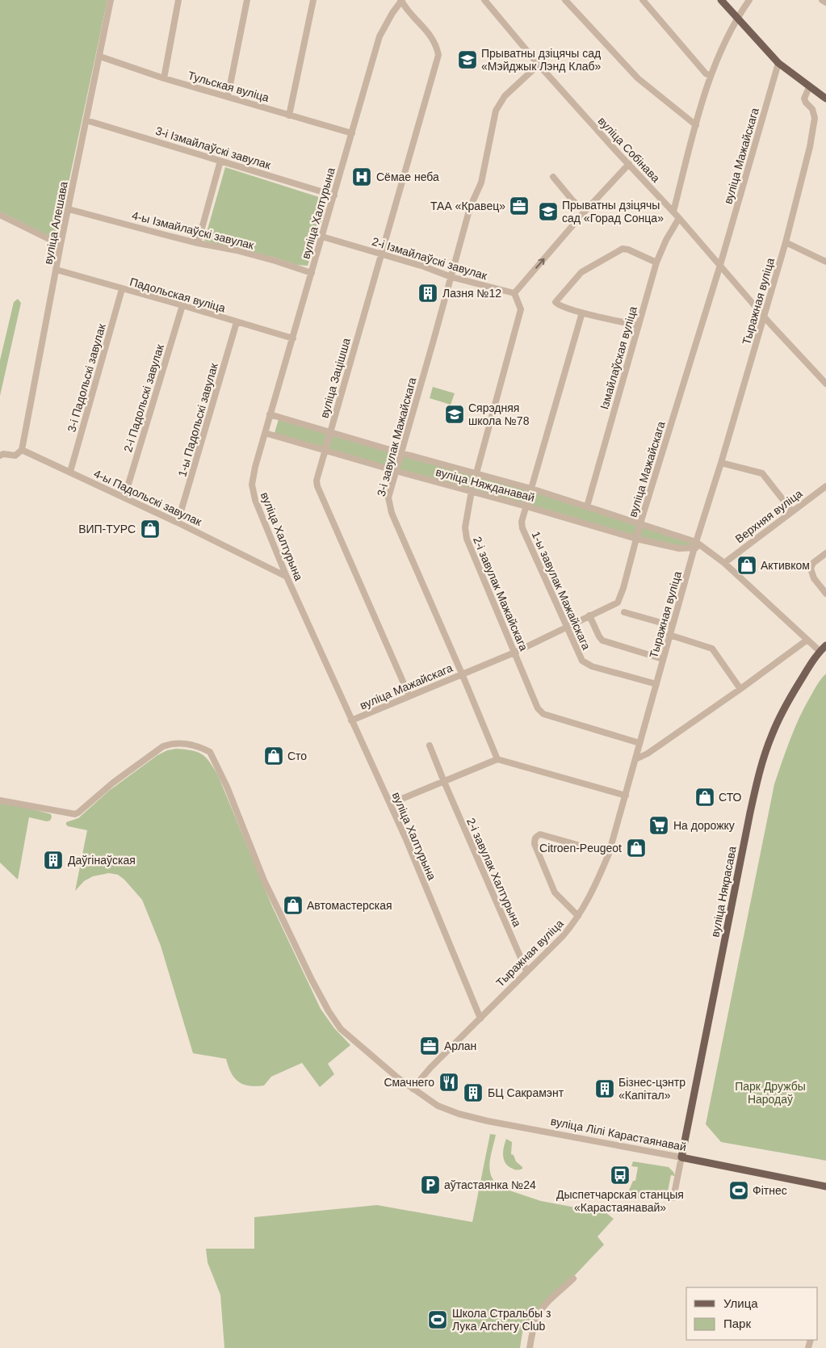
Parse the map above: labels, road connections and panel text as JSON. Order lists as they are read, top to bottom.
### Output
{
  "streets": {
    "main road": ["вуліца Някрасава", "вуліца Лілі Карастаянавай"],
    "street": [
      "Тульская вуліца",
      "3-і Ізмайлаўскі завулак",
      "вуліца Собінава",
      "вуліца Мажайскага",
      "вуліца Халтурына",
      "вуліца Алешава",
      "4-ы Ізмайлаўскі завулак",
      "2-і Ізмайлаўскі завулак",
      "Падольская вуліца",
      "Тыражная вуліца",
      "Ізмайлаўская вуліца",
      "3-і Падольскі завулак",
      "вуліца Зацішша",
      "2-і Падольскі завулак",
      "1-ы Падольскі завулак",
      "3-і завулак Мажайскага",
      "вуліца Няжданавай",
      "4-ы Падольскі завулак",
      "Верхняя вуліца",
      "1-ы завулак Мажайскага",
      "2-і завулак Мажайскага",
      "2-і завулак Халтурына"
    ]
  },
  "crossings": [
    ["Тульская вуліца", "вуліца Халтурына"],
    ["Тульская вуліца", "вуліца Алешава"],
    ["3-і Ізмайлаўскі завулак", "вуліца Халтурына"],
    ["3-і Ізмайлаўскі завулак", "вуліца Алешава"],
    ["вуліца Собінава", "вуліца Мажайскага"],
    ["вуліца Собінава", "Тыражная вуліца"],
    ["вуліца Собінава", "Ізмайлаўская вуліца"],
    ["вуліца Собінава", "3-і завулак Мажайскага"],
    ["вуліца Мажайскага", "вуліца Халтурына"],
    ["вуліца Мажайскага", "вуліца Зацішша"],
    ["вуліца Мажайскага", "3-і завулак Мажайскага"],
    ["вуліца Мажайскага", "вуліца Няжданавай"],
    ["вуліца Мажайскага", "1-ы завулак Мажайскага"],
    ["вуліца Мажайскага", "2-і завулак Мажайскага"],
    ["вуліца Халтурына", "4-ы Ізмайлаўскі завулак"],
    ["вуліца Халтурына", "2-і Ізмайлаўскі завулак"],
    ["вуліца Халтурына", "Падольская вуліца"],
    ["вуліца Халтурына", "Тыражная вуліца"],
    ["вуліца Халтурына", "вуліца Зацішша"],
    ["вуліца Халтурына", "вуліца Няжданавай"],
    ["вуліца Халтурына", "4-ы Падольскі завулак"],
    ["вуліца Алешава", "4-ы Ізмайлаўскі завулак"],
    ["вуліца Алешава", "Падольская вуліца"],
    ["вуліца Алешава", "4-ы Падольскі завулак"],
    ["2-і Ізмайлаўскі завулак", "вуліца Зацішша"],
    ["2-і Ізмайлаўскі завулак", "3-і завулак Мажайскага"],
    ["2-і Ізмайлаўскі завулак", "2-і завулак Мажайскага"],
    ["Падольская вуліца", "3-і Падольскі завулак"],
    ["Падольская вуліца", "2-і Падольскі завулак"],
    ["Падольская вуліца", "1-ы Падольскі завулак"],
    ["Тыражная вуліца", "вуліца Няжданавай"],
    ["Тыражная вуліца", "1-ы завулак Мажайскага"],
    ["Тыражная вуліца", "2-і завулак Мажайскага"],
    ["Тыражная вуліца", "2-і завулак Халтурына"],
    ["Тыражная вуліца", "вуліца Лілі Карастаянавай"],
    ["Ізмайлаўская вуліца", "вуліца Няжданавай"],
    ["3-і Падольскі завулак", "4-ы Падольскі завулак"],
    ["вуліца Зацішша", "вуліца Няжданавай"],
    ["2-і Падольскі завулак", "4-ы Падольскі завулак"],
    ["1-ы Падольскі завулак", "4-ы Падольскі завулак"],
    ["3-і завулак Мажайскага", "вуліца Няжданавай"],
    ["вуліца Няжданавай", "Верхняя вуліца"],
    ["вуліца Няжданавай", "1-ы завулак Мажайскага"],
    ["вуліца Няжданавай", "2-і завулак Мажайскага"],
    ["вуліца Няжданавай", "вуліца Някрасава"],
    ["вуліца Някрасава", "вуліца Лілі Карастаянавай"]
  ],
  "parks": ["Парк Дружбы Народаў"],
  "places": {
    "school or university": ["Прыватны дзіцячы сад «Мэйджык Лэнд Клаб»", "Прыватны дзіцячы сад «Горад Сонца»", "Сярэдняя школа №78"],
    "hospital": ["Сёмае неба"],
    "office": ["ТАА «Кравец»", "Арлан"],
    "building": [
      "Лазня №12",
      "Даўгінаўская",
      "Бізнес-цэнтр «Капітал»",
      "БЦ Сакрамэнт"
    ],
    "shop": [
      "ВИП-ТУРС",
      "Активком",
      "Сто",
      "СТО",
      "Citroen-Peugeot",
      "Автомастерская"
    ],
    "supermarket": ["На дорожку"],
    "restaurant": ["Смачнего"],
    "bus stop": ["Дыспетчарская станцыя «Карастаянавай»"],
    "parking": ["аўтастаянка №24"],
    "sports": ["Фітнес", "Школа Стральбы з Лука Archery Club"]
  },
  "legend": ["Улица", "Парк"]
}
